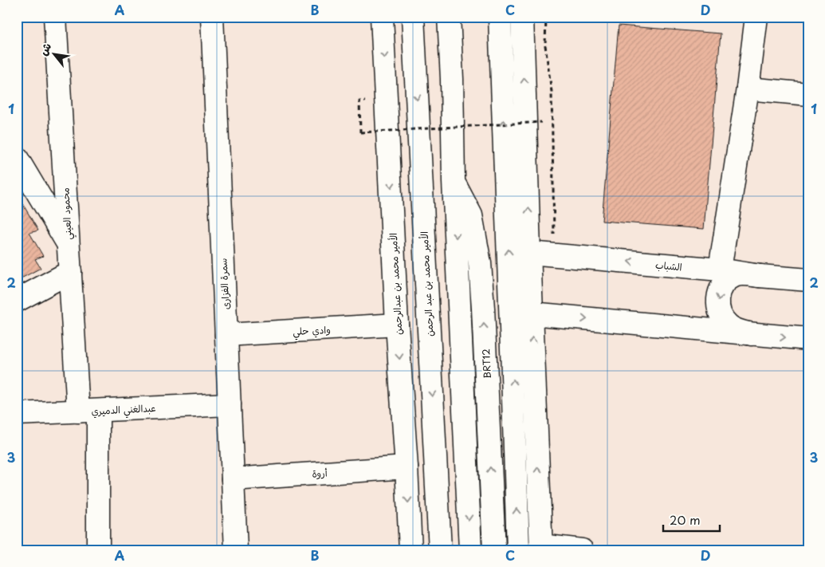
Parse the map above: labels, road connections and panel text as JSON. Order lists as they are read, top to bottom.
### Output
{
  "streets": {
    "street": [
      "محمود العيني",
      "الشباب",
      "سمرة الفزارى",
      "الأمير محمد بن عبدالرحمن",
      "الأمير محمد بن عبد الرحمن",
      "وادي حلي",
      "BRT12",
      "عبدالغني الدميري",
      "أروة"
    ]
  },
  "crossings": [
    ["محمود العيني", "عبدالغني الدميري"],
    ["سمرة الفزارى", "وادي حلي"],
    ["سمرة الفزارى", "عبدالغني الدميري"],
    ["سمرة الفزارى", "أروة"],
    ["الأمير محمد بن عبدالرحمن", "وادي حلي"],
    ["الأمير محمد بن عبدالرحمن", "أروة"]
  ],
  "scale_bar": "20 m",
  "north": "top left",
  "grid": {
    "columns": [
      "A",
      "B",
      "C",
      "D"
    ],
    "rows": ["1", "2", "3"]
  }
}
